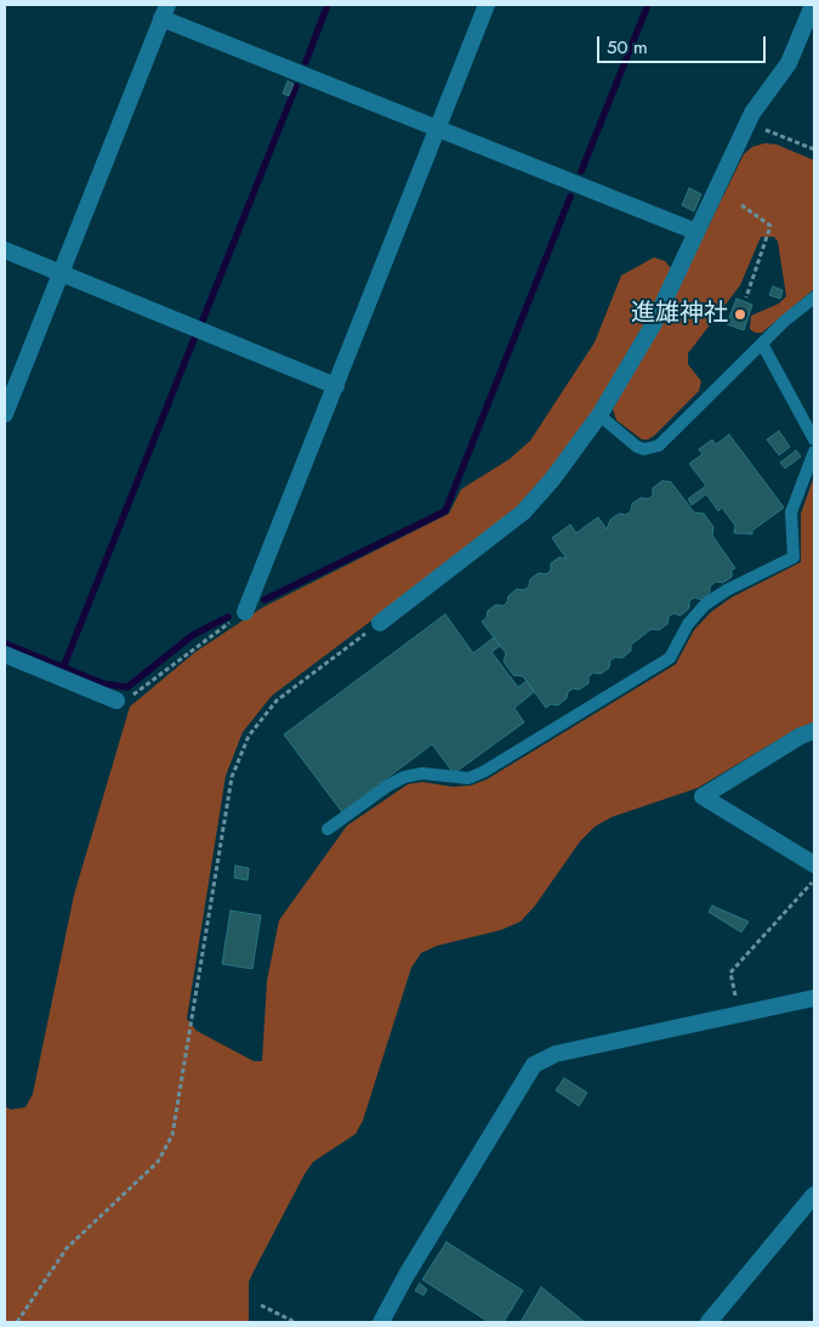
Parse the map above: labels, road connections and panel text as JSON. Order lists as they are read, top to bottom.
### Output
{
  "places": ["進雄神社"],
  "scale_bar": "50 m"
}
